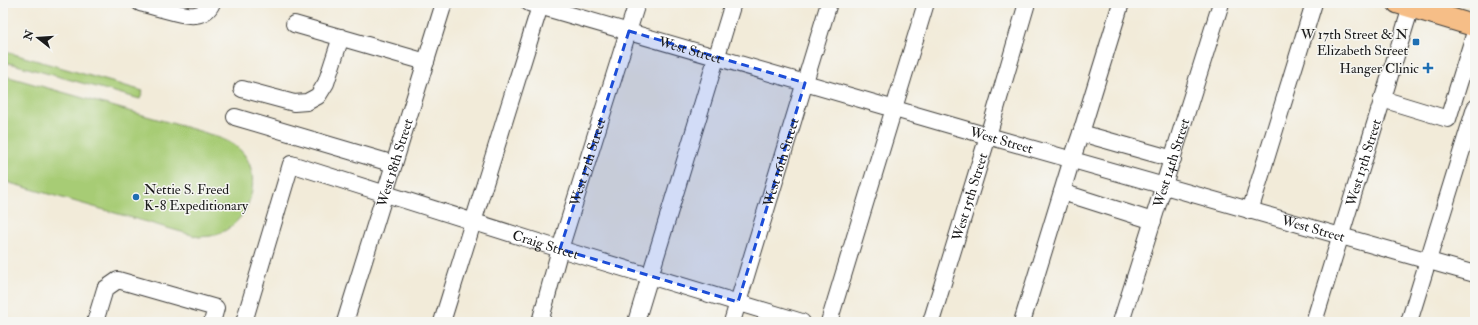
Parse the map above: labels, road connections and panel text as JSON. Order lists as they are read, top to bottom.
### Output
{
  "streets": {
    "street": [
      "West Street",
      "West 18th Street",
      "West 17th Street",
      "West 13th Street",
      "West 16th Street",
      "West 14th Street",
      "West 15th Street",
      "Craig Street"
    ]
  },
  "crossings": [
    ["West Street", "West 17th Street"],
    ["West Street", "West 13th Street"],
    ["West Street", "West 16th Street"],
    ["West Street", "West 14th Street"],
    ["West Street", "West 15th Street"],
    ["West 18th Street", "Craig Street"],
    ["West 17th Street", "Craig Street"],
    ["West 16th Street", "Craig Street"]
  ],
  "places": {
    "transit": ["W 17th Street & N Elizabeth Street"],
    "health": ["Hanger Clinic"],
    "other": ["Nettie S. Freed K-8 Expeditionary"]
  },
  "north": "left"
}
